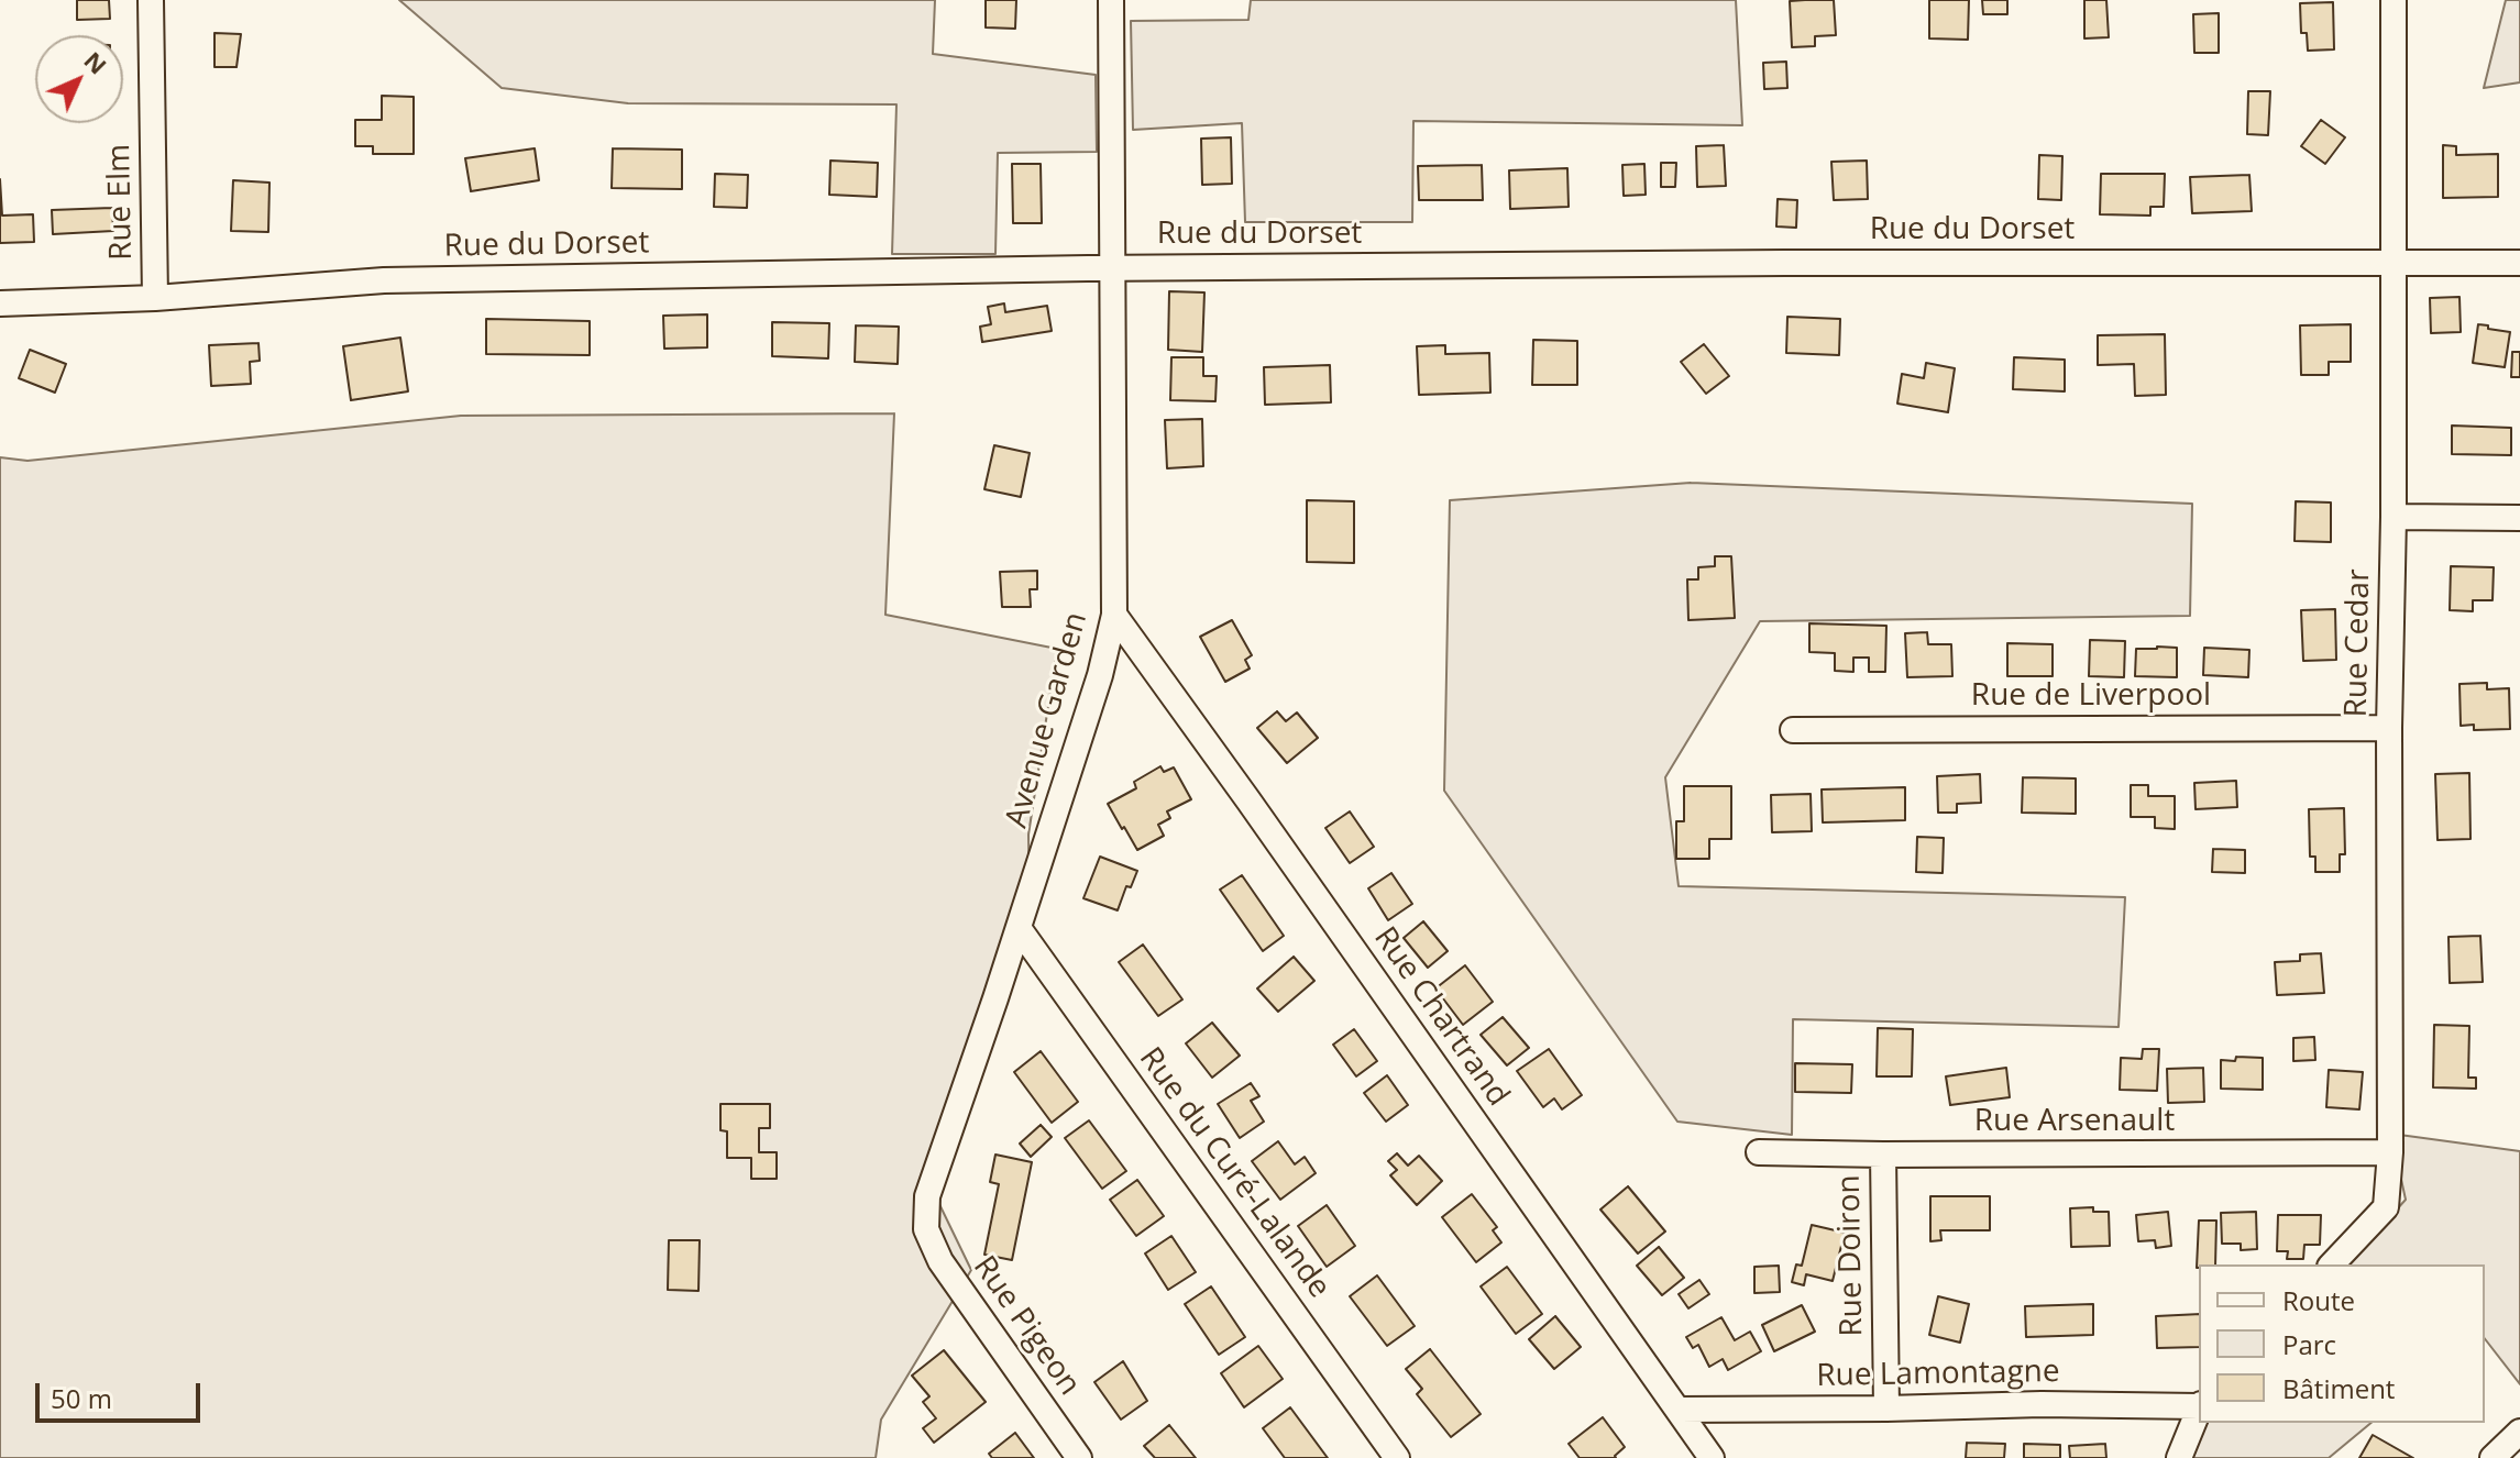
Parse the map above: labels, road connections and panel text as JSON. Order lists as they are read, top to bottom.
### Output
{
  "streets": {
    "street": [
      "Rue Elm",
      "Rue du Dorset",
      "Rue Cedar",
      "Rue de Liverpool",
      "Avenue Garden",
      "Rue Chartrand",
      "Rue Arsenault",
      "Rue du Curé-Lalande",
      "Rue Doiron",
      "Rue Pigeon",
      "Rue Lamontagne"
    ]
  },
  "crossings": [
    ["Rue Elm", "Rue du Dorset"],
    ["Rue du Dorset", "Rue Cedar"],
    ["Rue du Dorset", "Avenue Garden"],
    ["Rue Cedar", "Rue de Liverpool"],
    ["Rue Cedar", "Rue Arsenault"],
    ["Avenue Garden", "Rue Chartrand"],
    ["Avenue Garden", "Rue du Curé-Lalande"],
    ["Avenue Garden", "Rue Pigeon"],
    ["Rue Chartrand", "Rue Lamontagne"],
    ["Rue Arsenault", "Rue Doiron"],
    ["Rue Doiron", "Rue Lamontagne"]
  ],
  "legend": ["Route", "Parc", "Bâtiment"],
  "scale_bar": "50 m",
  "north": "top right"
}
